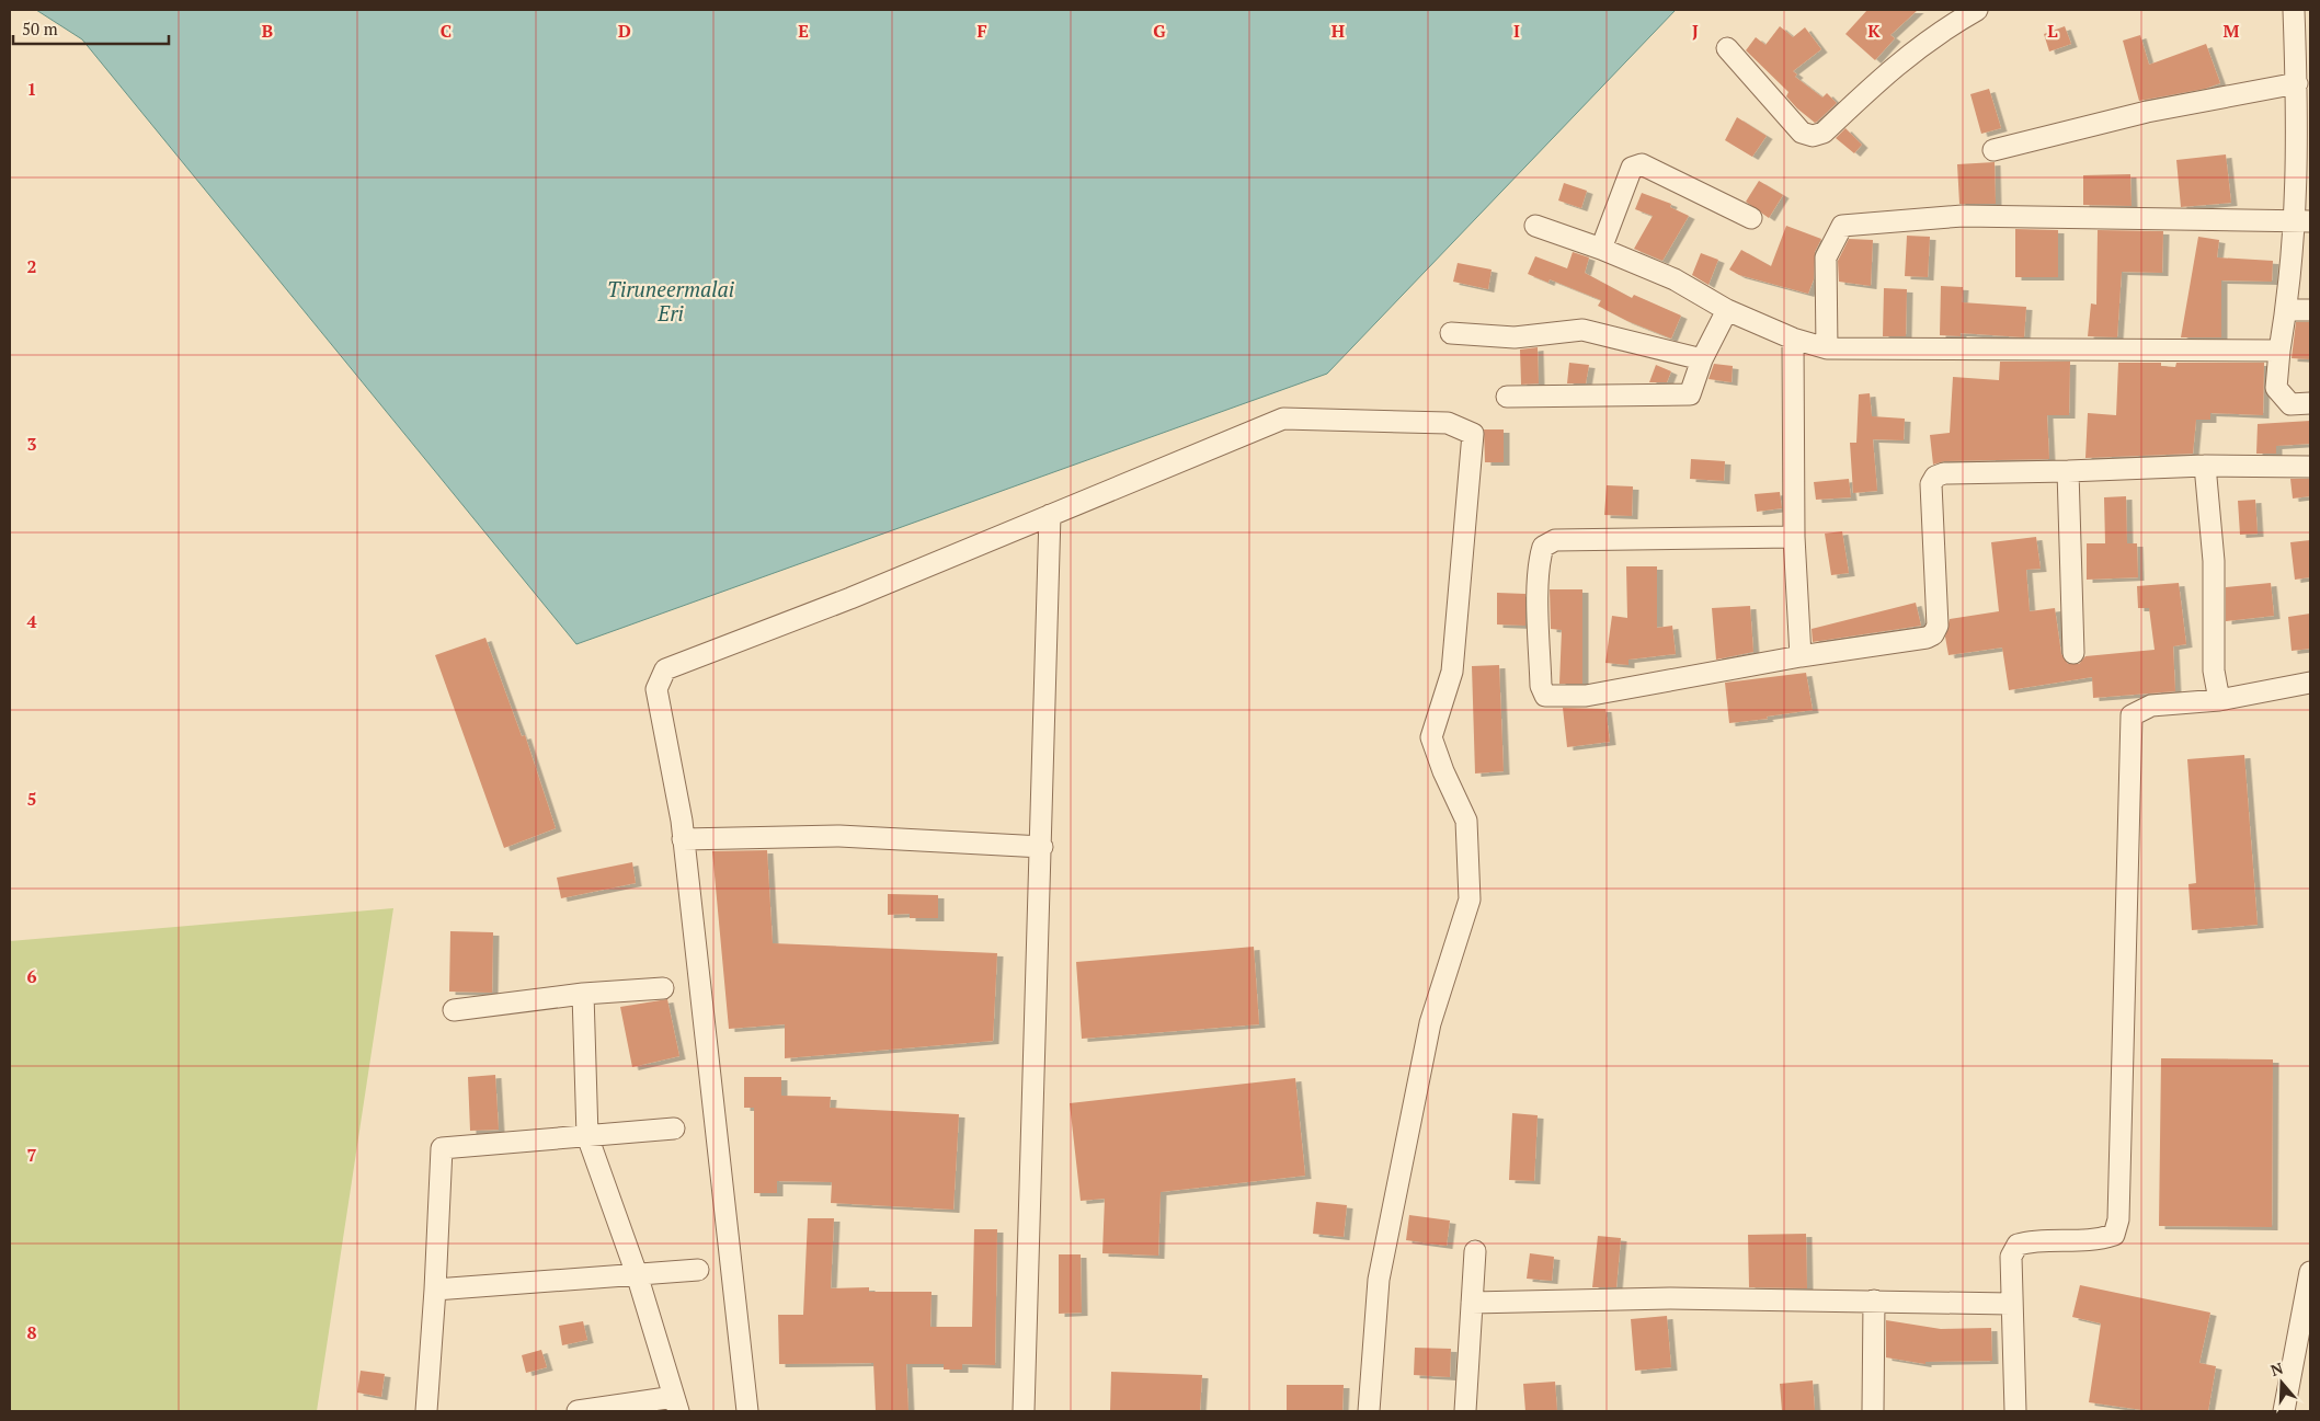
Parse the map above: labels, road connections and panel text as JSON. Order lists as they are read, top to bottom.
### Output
{
  "water": ["Tiruneermalai Eri"],
  "scale_bar": "50 m",
  "north": "top",
  "grid": {
    "columns": [
      "B",
      "C",
      "D",
      "E",
      "F",
      "G",
      "H",
      "I",
      "J",
      "K",
      "L",
      "M"
    ],
    "rows": [
      "1",
      "2",
      "3",
      "4",
      "5",
      "6",
      "7",
      "8"
    ]
  }
}
